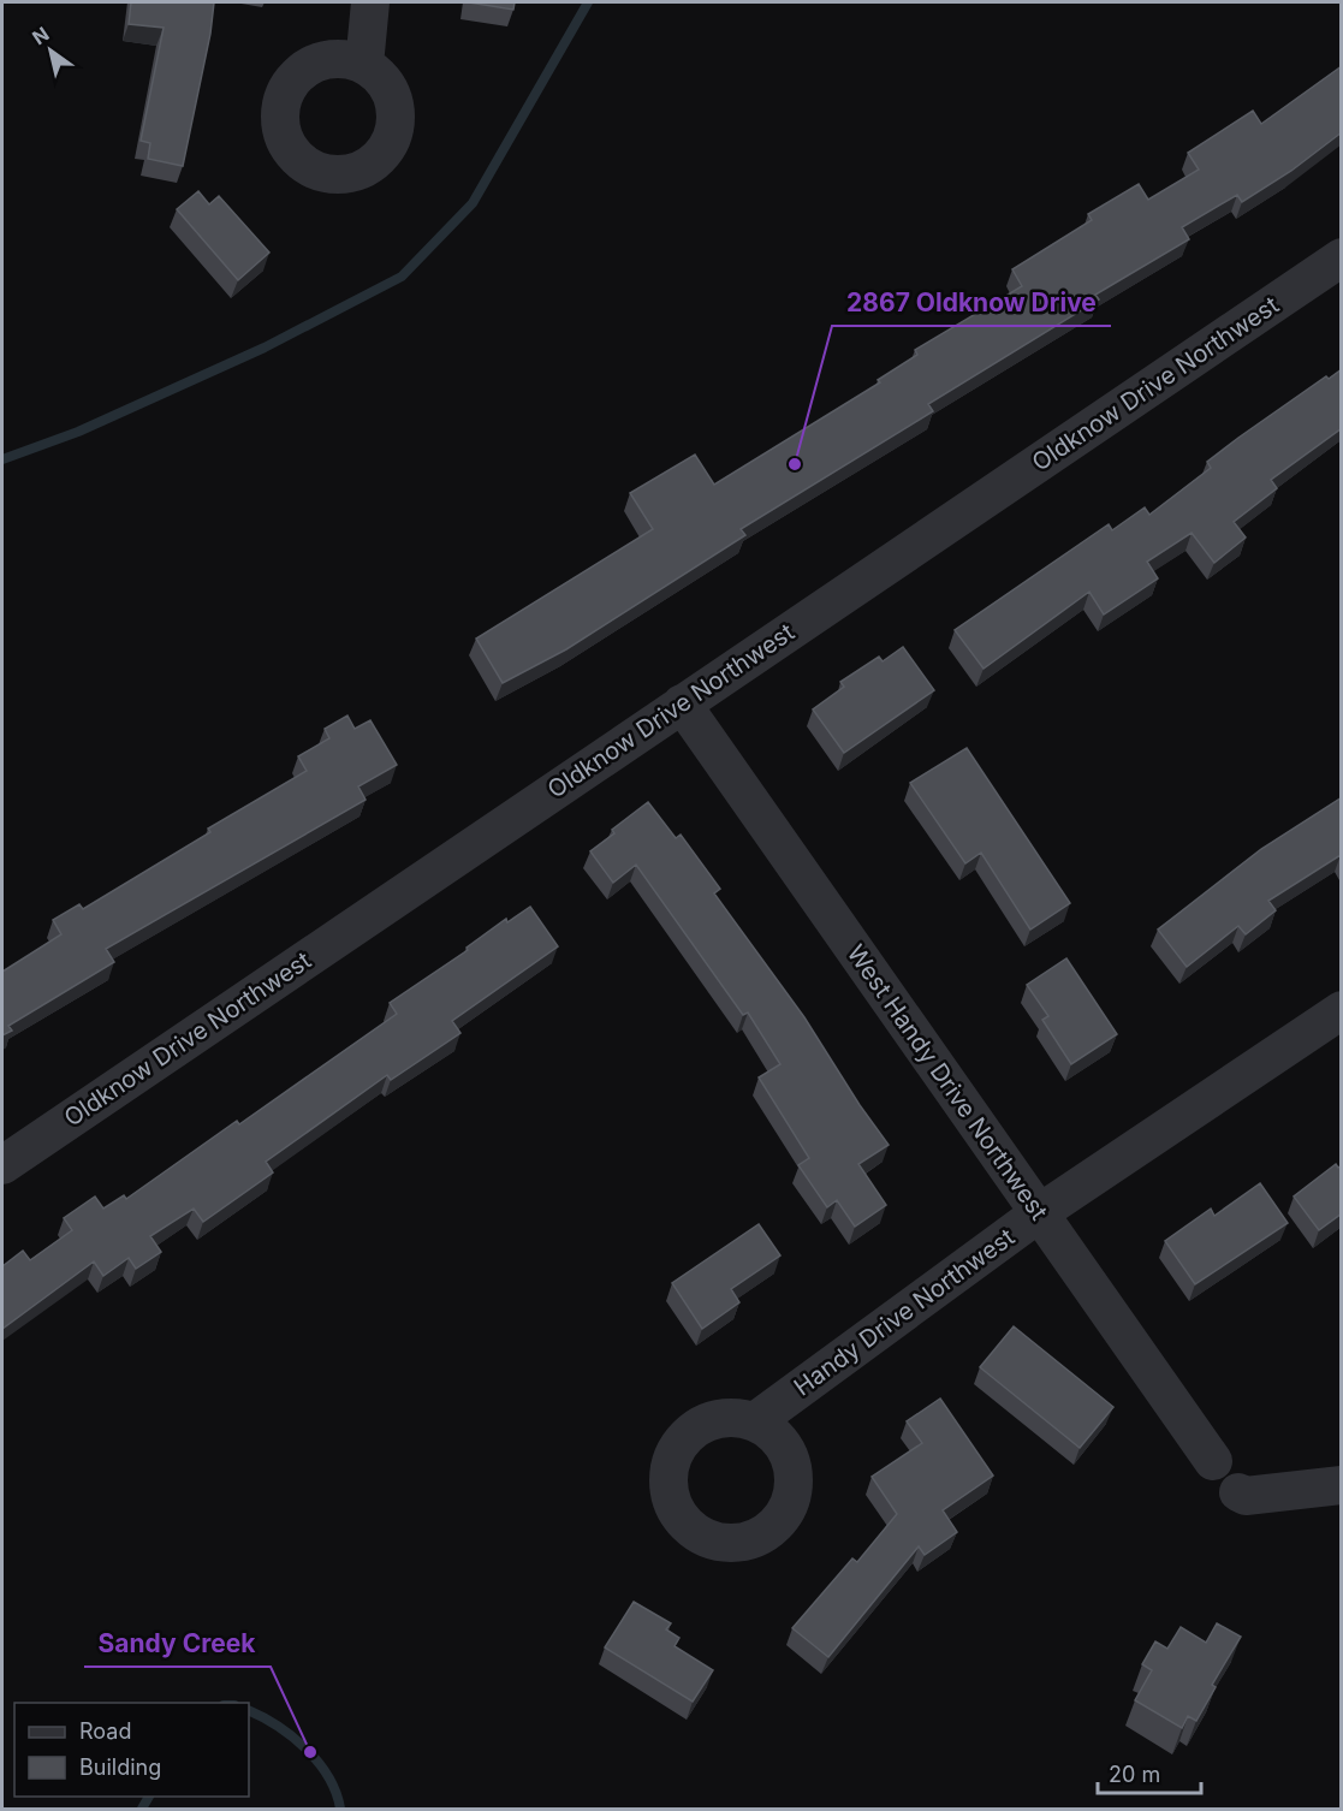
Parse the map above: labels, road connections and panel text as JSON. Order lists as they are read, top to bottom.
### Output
{
  "streets": {
    "street": ["Oldknow Drive Northwest", "West Handy Drive Northwest", "Handy Drive Northwest"]
  },
  "crossings": [
    ["Oldknow Drive Northwest", "West Handy Drive Northwest"],
    ["West Handy Drive Northwest", "Handy Drive Northwest"]
  ],
  "places": ["2867 Oldknow Drive", "Sandy Creek"],
  "legend": ["Road", "Building"],
  "scale_bar": "20 m",
  "north": "top left"
}
